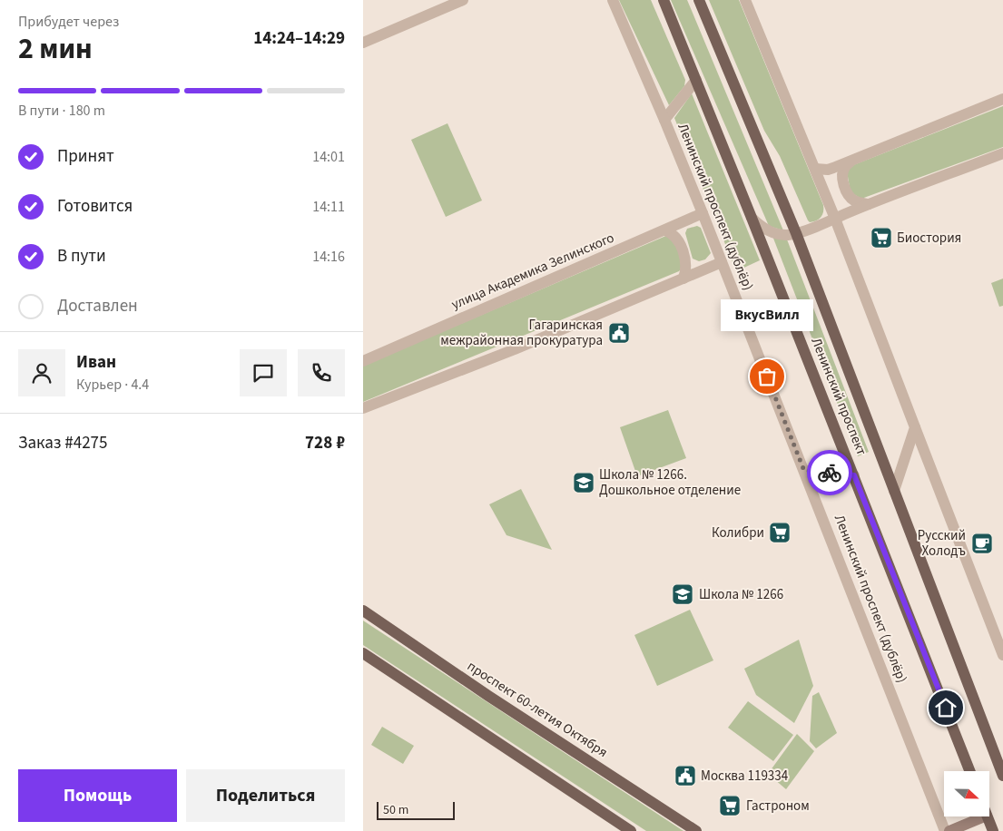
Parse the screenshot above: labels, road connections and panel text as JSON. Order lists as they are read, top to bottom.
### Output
{
  "streets": {
    "main road": ["Ленинский проспект", "проспект 60-летия Октября"],
    "street": ["Ленинский проспект (дублёр)", "улица Академика Зелинского"]
  },
  "crossings": [
    ["Ленинский проспект (дублёр)", "улица Академика Зелинского"]
  ],
  "places": {
    "supermarket": ["Биостория", "Колибри", "Гастроном"],
    "public building": ["Гагаринская межрайонная прокуратура", "Москва 119334"],
    "other": ["ВкусВилл"],
    "school or university": ["Школа № 1266. Дошкольное отделение", "Школа № 1266"],
    "cafe": ["Русский Холодъ"]
  },
  "scale_bar": "50 m",
  "north": "right",
  "page": {
    "heading": ["2 мин", "Прибудет через", "14:24–14:29"],
    "panel": [
      "Иван",
      "Курьер · 4.4",
      "Заказ #4275",
      "728 ₽"
    ],
    "bar": "В пути · 180 m",
    "list": [
      ["Принят", "14:01"],
      ["Готовится", "14:11"],
      ["В пути", "14:16"],
      "Доставлен"
    ],
    "bubble": "ВкусВилл",
    "buttons": ["Помощь", "Поделиться"],
    "scale": "50 m"
  }
}
